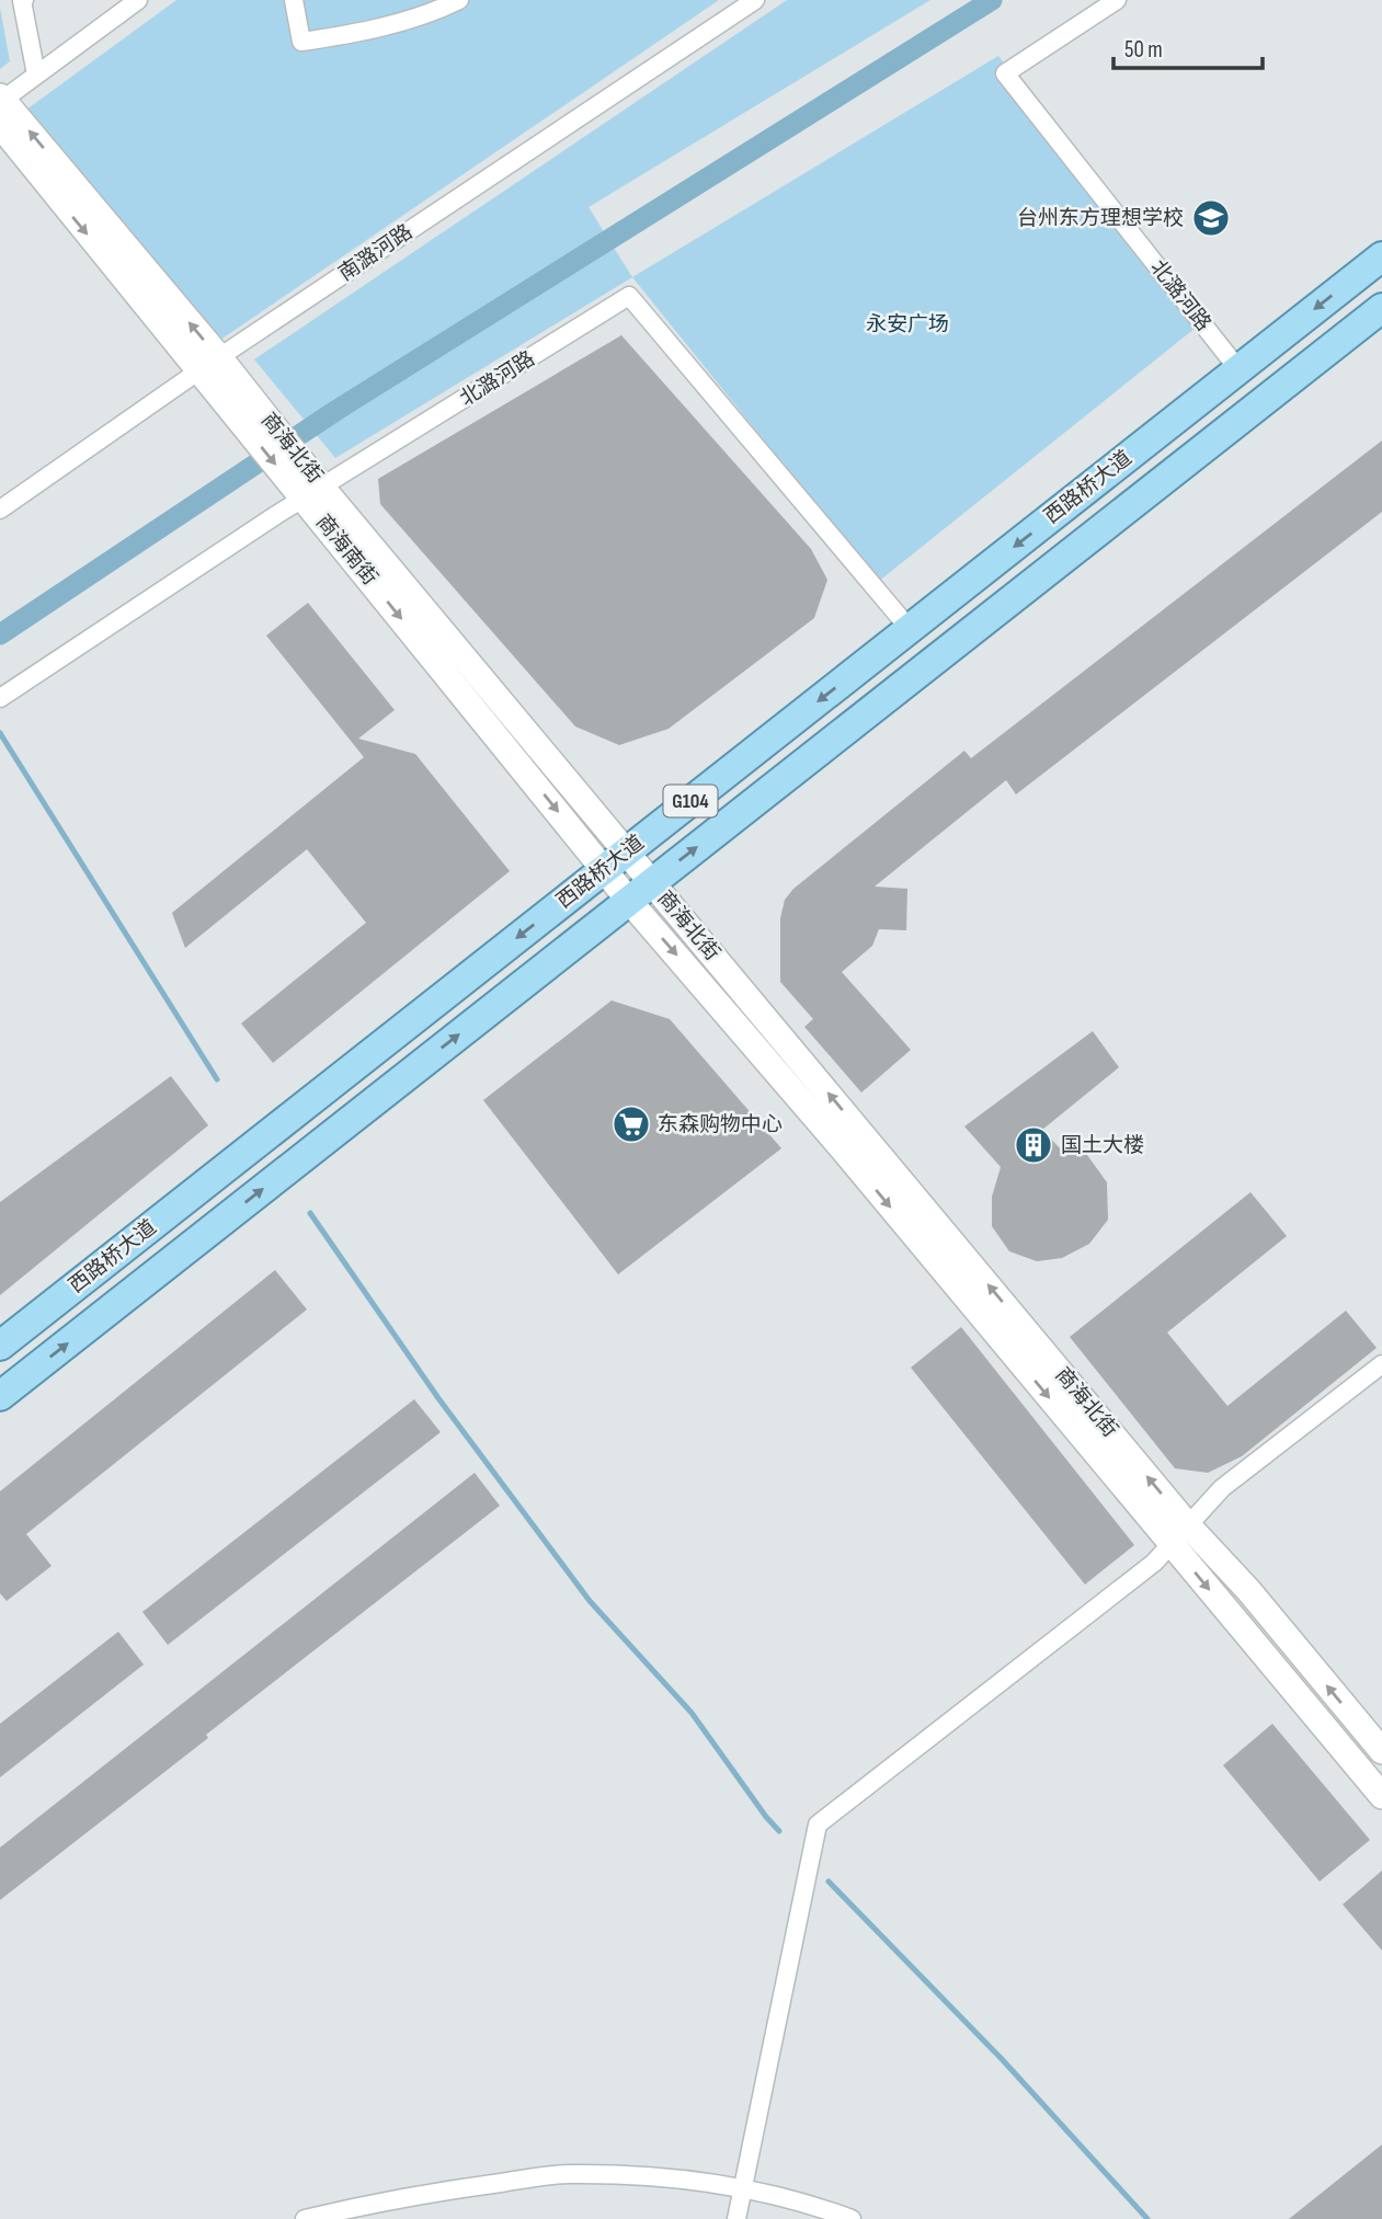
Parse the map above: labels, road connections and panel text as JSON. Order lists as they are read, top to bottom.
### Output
{
  "streets": {
    "main road": ["商海北街", "西路桥大道", "G104"],
    "street": ["南潞河路", "北潞河路"]
  },
  "crossings": [
    ["北潞河路", "商海北街"],
    ["北潞河路", "西路桥大道"],
    ["商海北街", "西路桥大道"]
  ],
  "parks": ["永安广场"],
  "places": {
    "school or university": ["台州东方理想学校"],
    "supermarket": ["东森购物中心"],
    "building": ["国土大楼"]
  },
  "scale_bar": "50 m"
}
